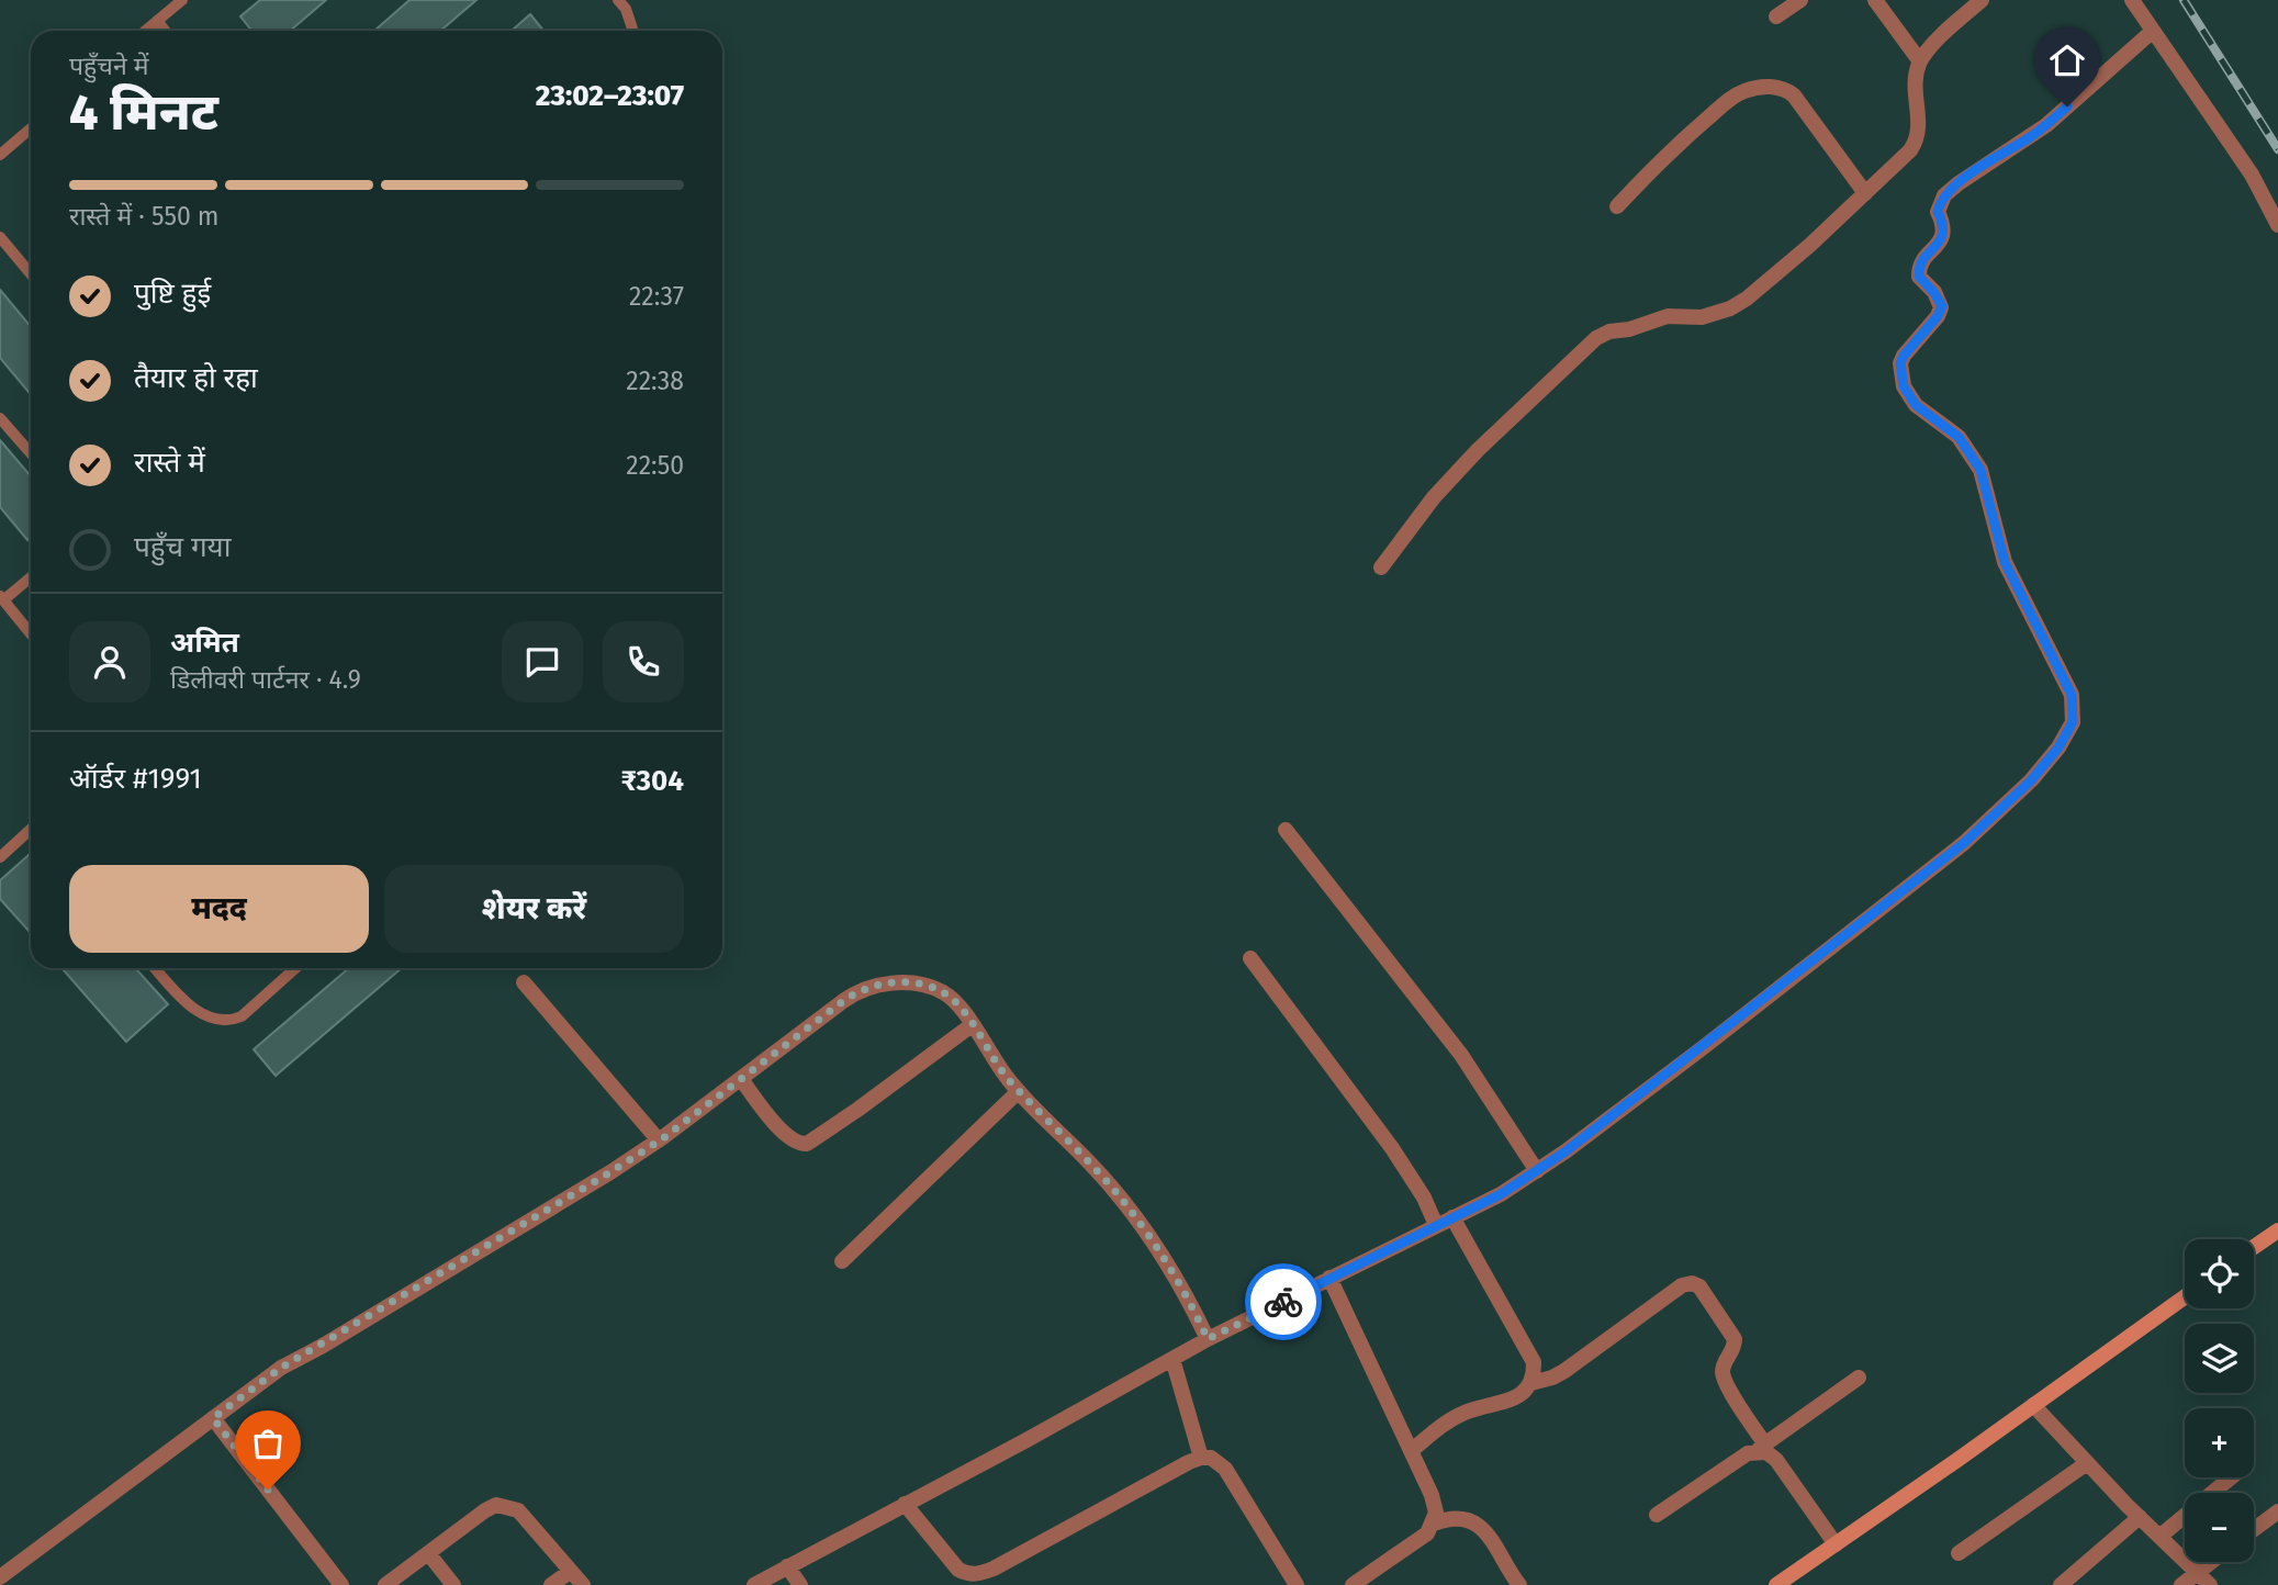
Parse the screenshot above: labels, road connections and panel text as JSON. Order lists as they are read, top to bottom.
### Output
{
  "page": {
    "heading": ["4 मिनट", "पहुँचने में", "23:02–23:07"],
    "panel": [
      "अमित",
      "डिलीवरी पार्टनर · 4.9",
      "ऑर्डर #1991",
      "₹304"
    ],
    "bar": "रास्ते में · 550 m",
    "list": [
      ["पुष्टि हुई", "22:37"],
      ["तैयार हो रहा", "22:38"],
      ["रास्ते में", "22:50"],
      "पहुँच गया"
    ],
    "buttons": ["मदद", "शेयर करें"],
    "map_buttons": ["+", "−"]
  }
}
